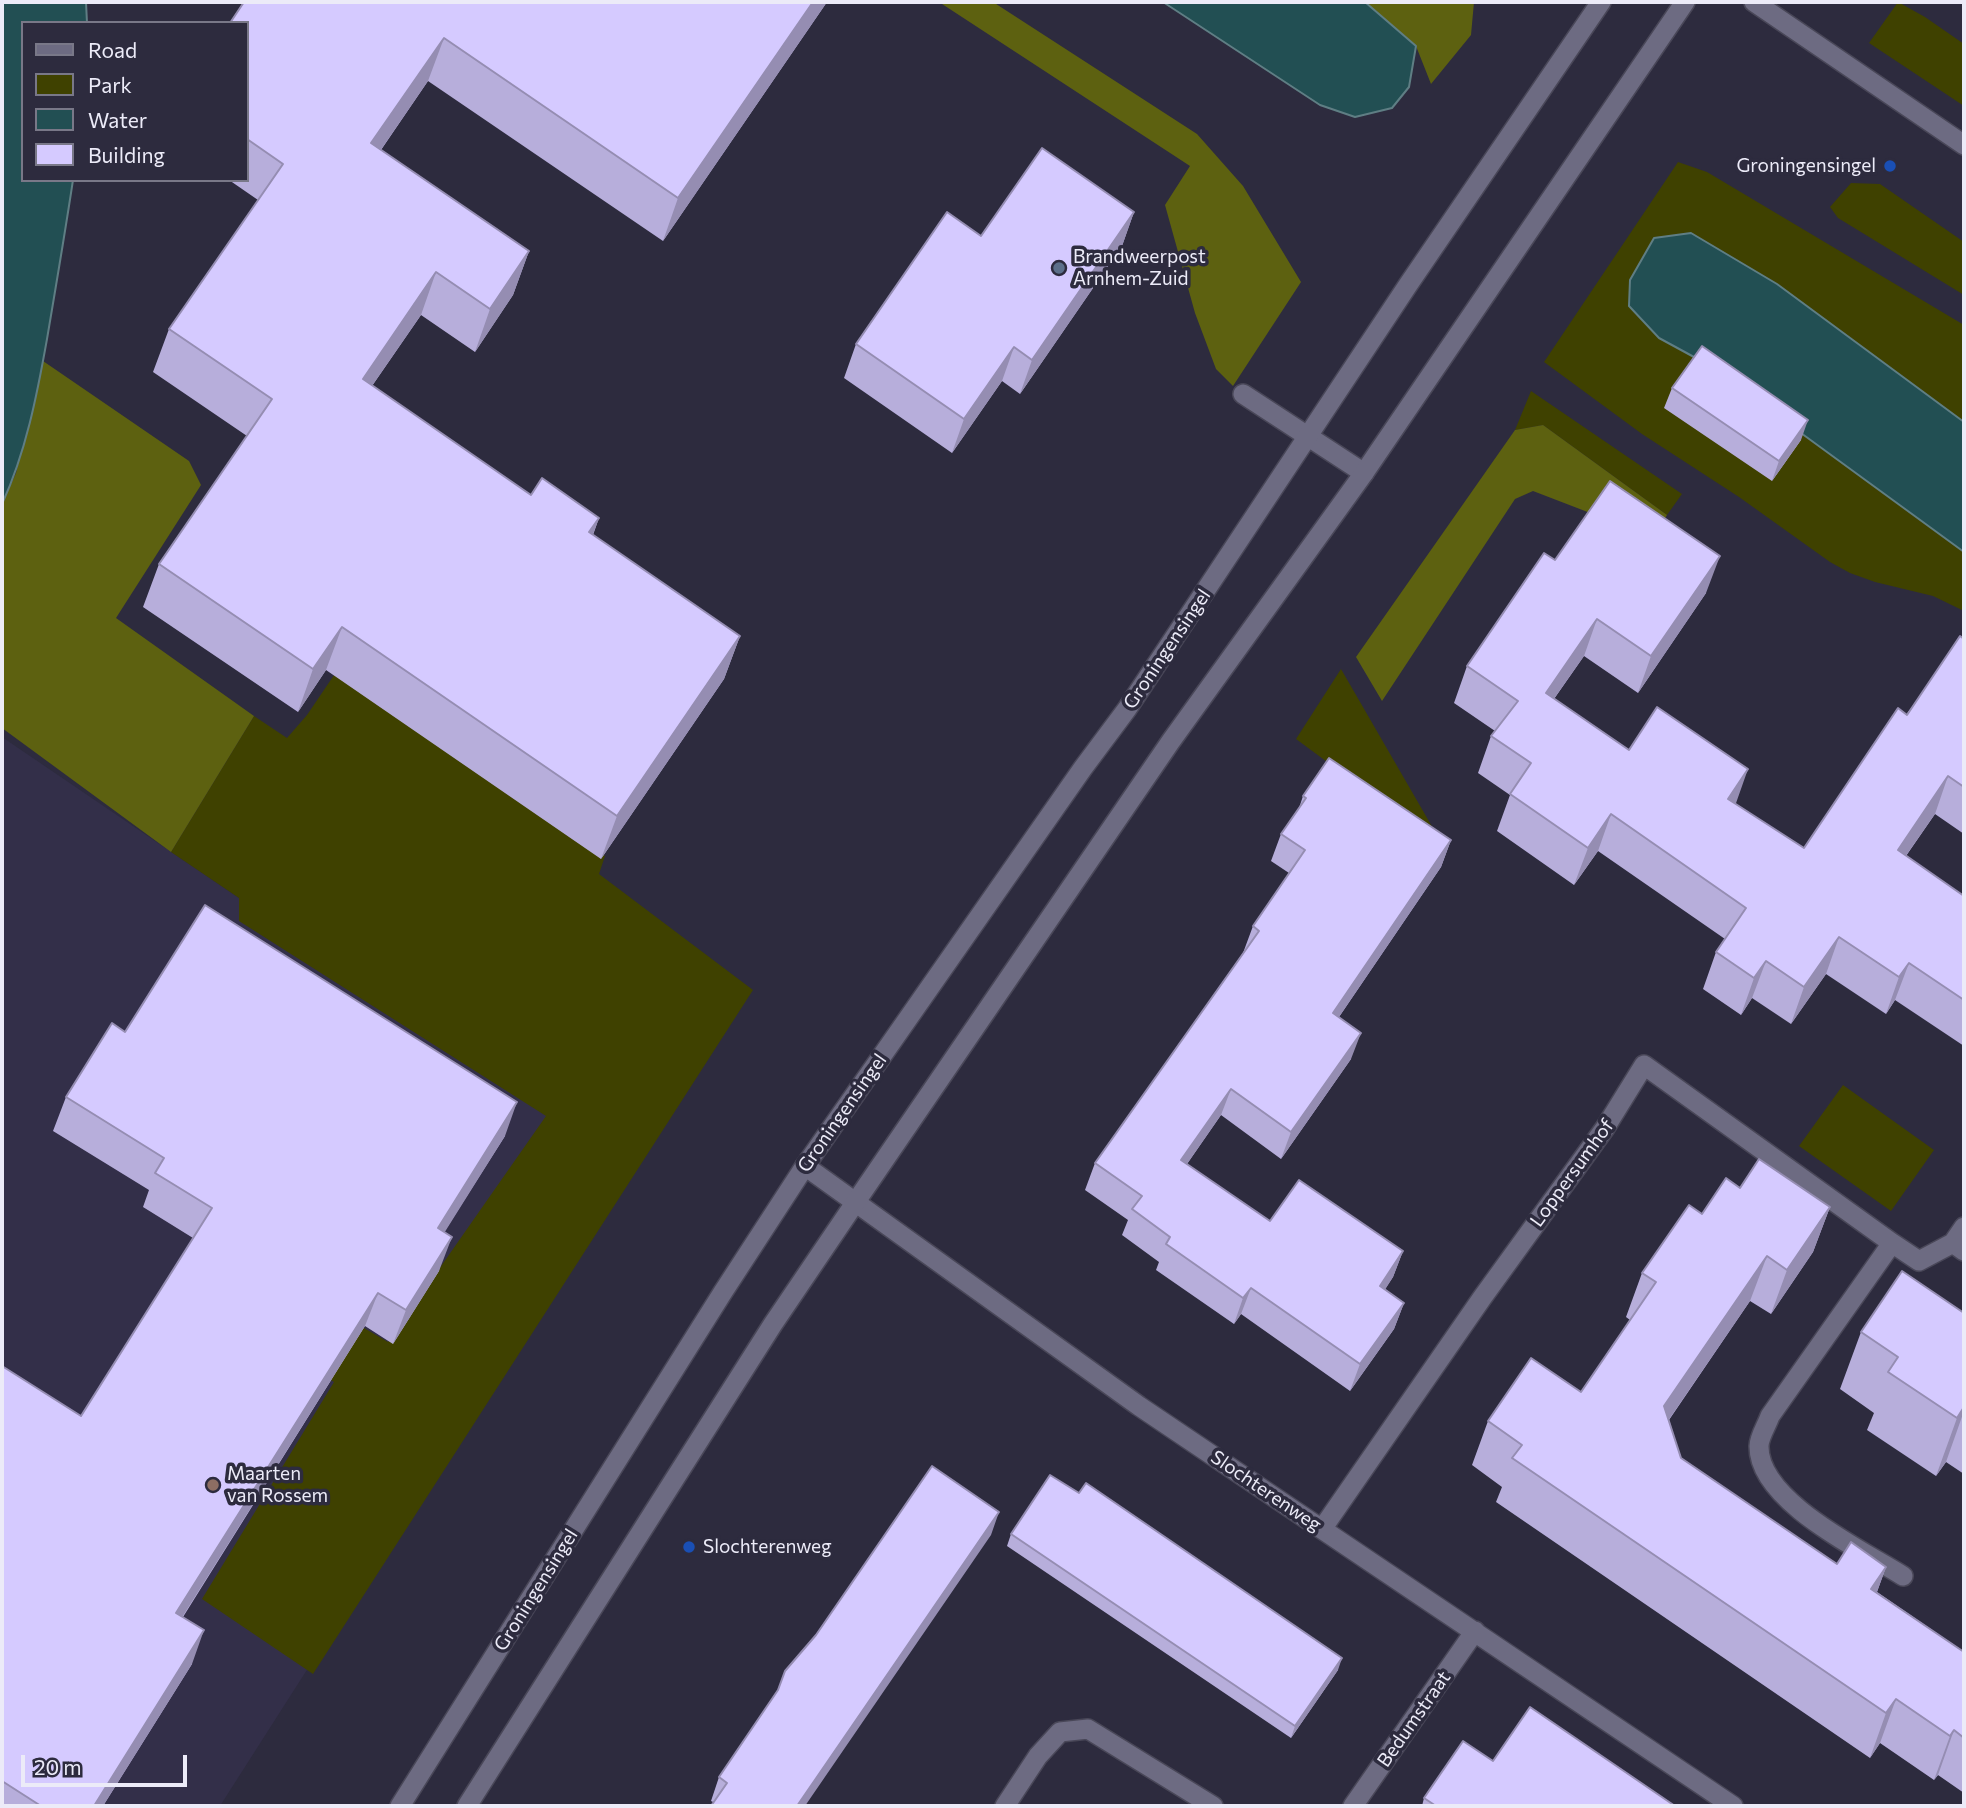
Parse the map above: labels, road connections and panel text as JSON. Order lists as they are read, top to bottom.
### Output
{
  "streets": {
    "street": [
      "Groningensingel",
      "Loppersumhof",
      "Slochterenweg",
      "Bedumstraat"
    ]
  },
  "crossings": [
    ["Groningensingel", "Slochterenweg"],
    ["Loppersumhof", "Slochterenweg"],
    ["Slochterenweg", "Bedumstraat"]
  ],
  "places": [
    "Groningensingel",
    "Brandweerpost Arnhem-Zuid",
    "Maarten van Rossem",
    "Slochterenweg"
  ],
  "legend": [
    "Road",
    "Park",
    "Water",
    "Building"
  ],
  "scale_bar": "20 m"
}
